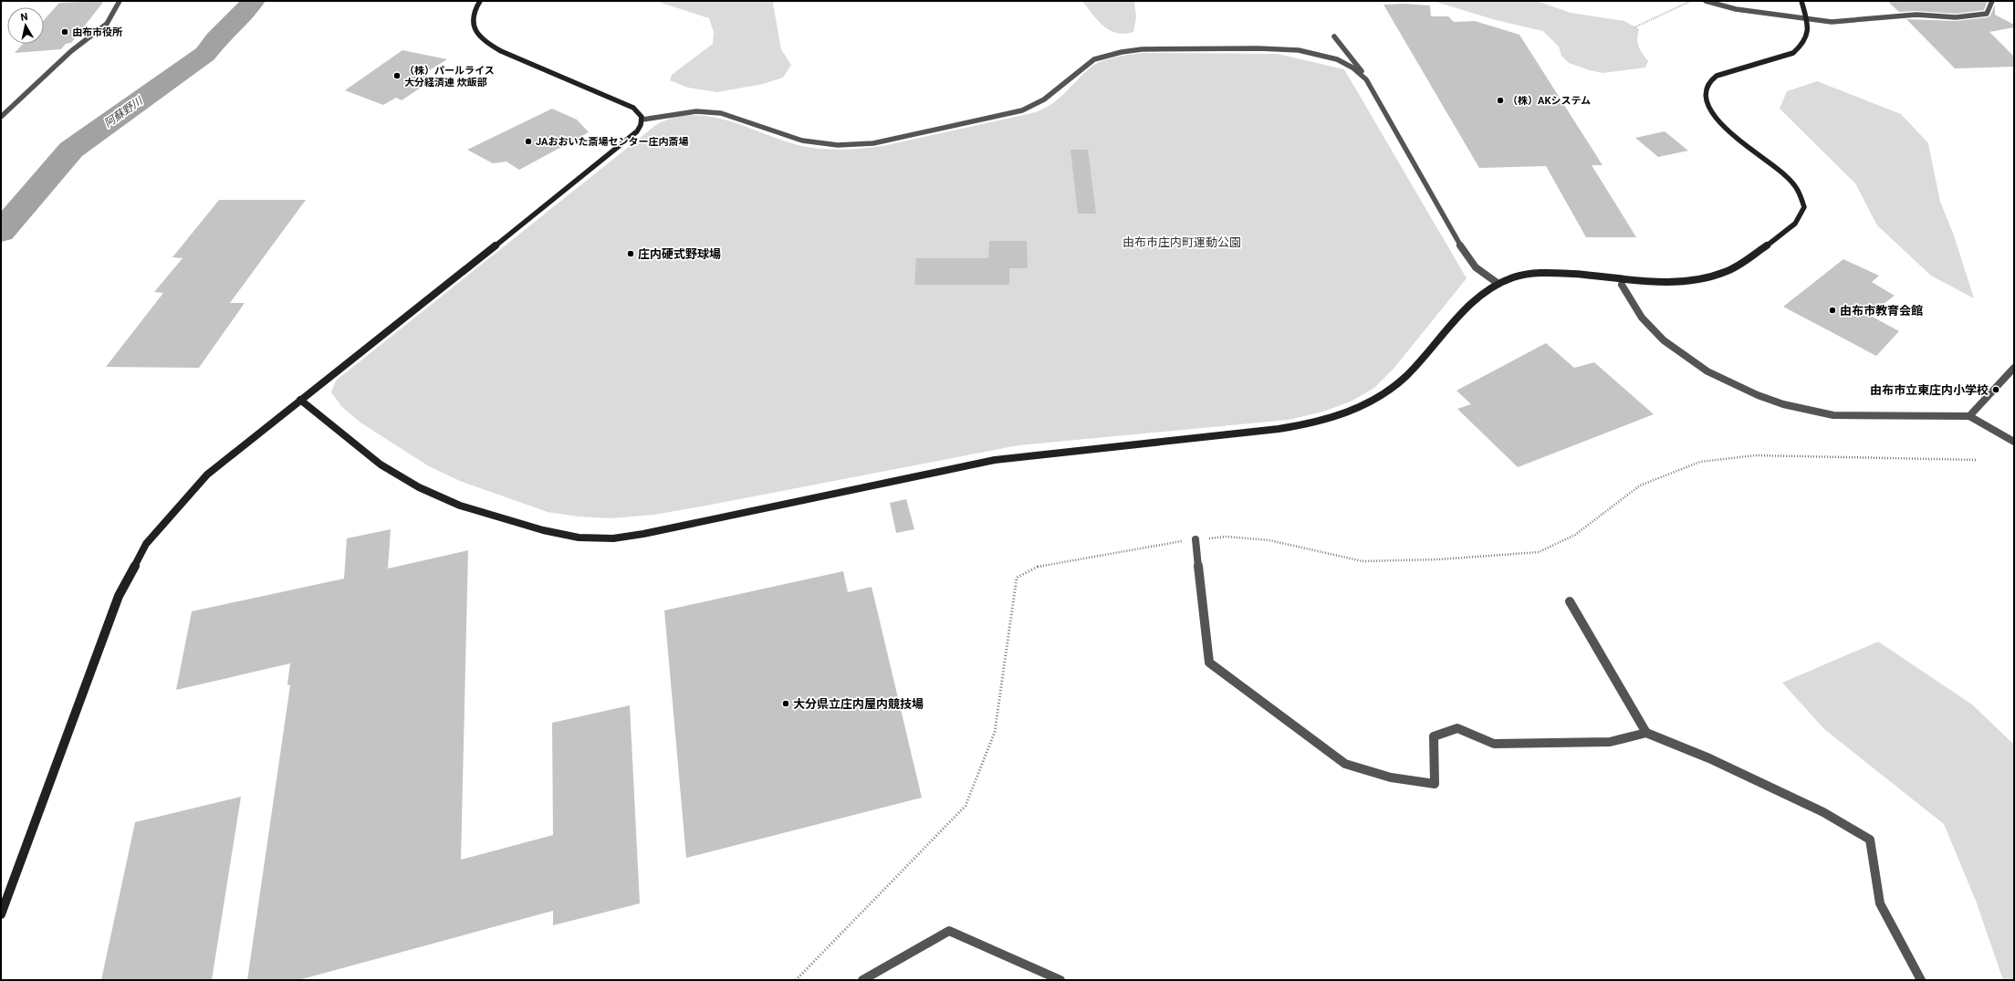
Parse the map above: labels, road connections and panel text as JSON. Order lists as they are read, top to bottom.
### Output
{
  "water": ["阿蘇野川"],
  "parks": ["由布市庄内町運動公園"],
  "places": [
    "由布市役所",
    "（株）パールライス 大分経済連 炊飯部",
    "（株）AKシステム",
    "JAおおいた斎場センター庄内斎場",
    "庄内硬式野球場",
    "由布市教育会館",
    "由布市立東庄内小学校",
    "大分県立庄内屋内競技場"
  ],
  "north": "top"
}
